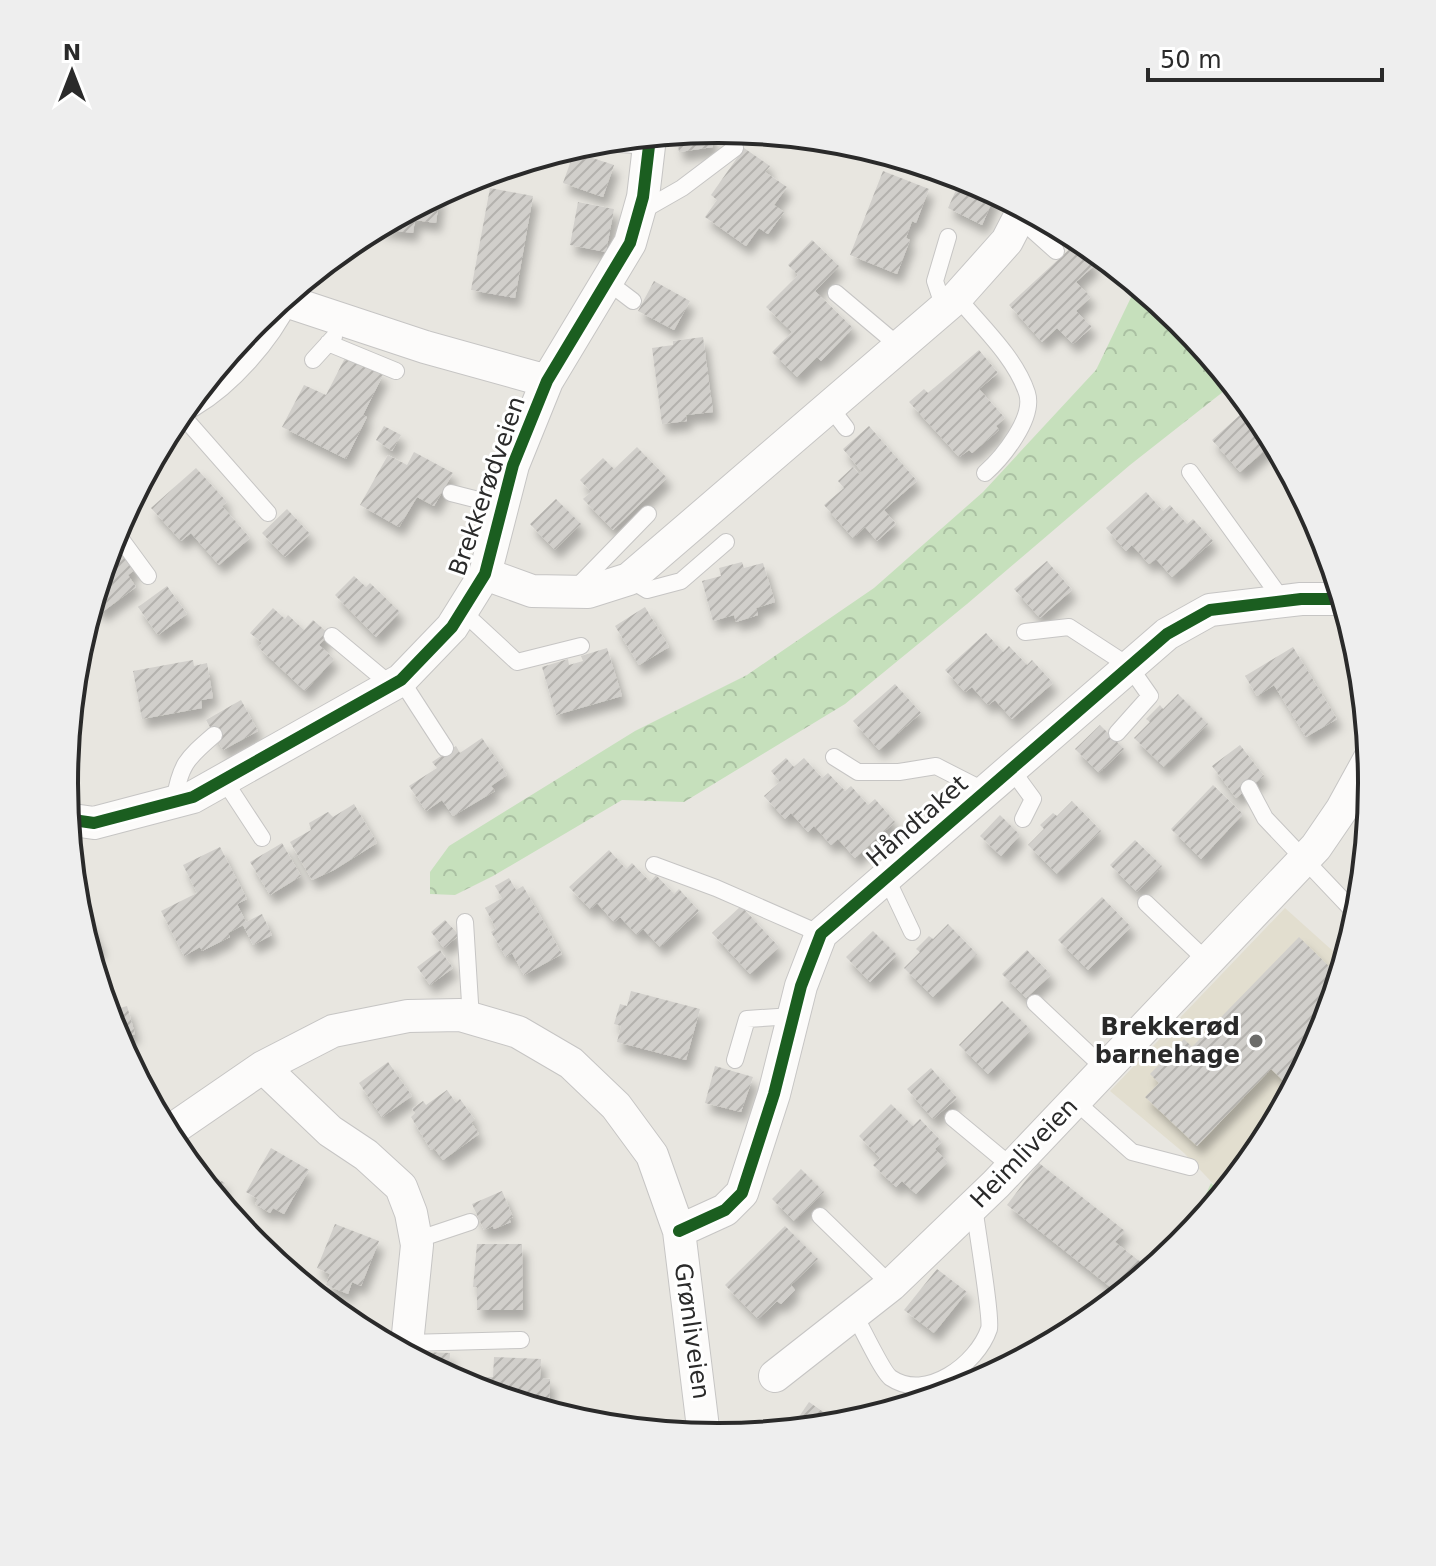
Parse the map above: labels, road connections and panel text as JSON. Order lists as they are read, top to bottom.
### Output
{
  "streets": {
    "street": [
      "Brekkerødveien",
      "Håndtaket",
      "Heimliveien",
      "Grønliveien"
    ]
  },
  "crossings": [
    ["Håndtaket", "Grønliveien"]
  ],
  "places": ["Brekkerød barnehage"],
  "scale_bar": "50 m",
  "north": "top"
}
